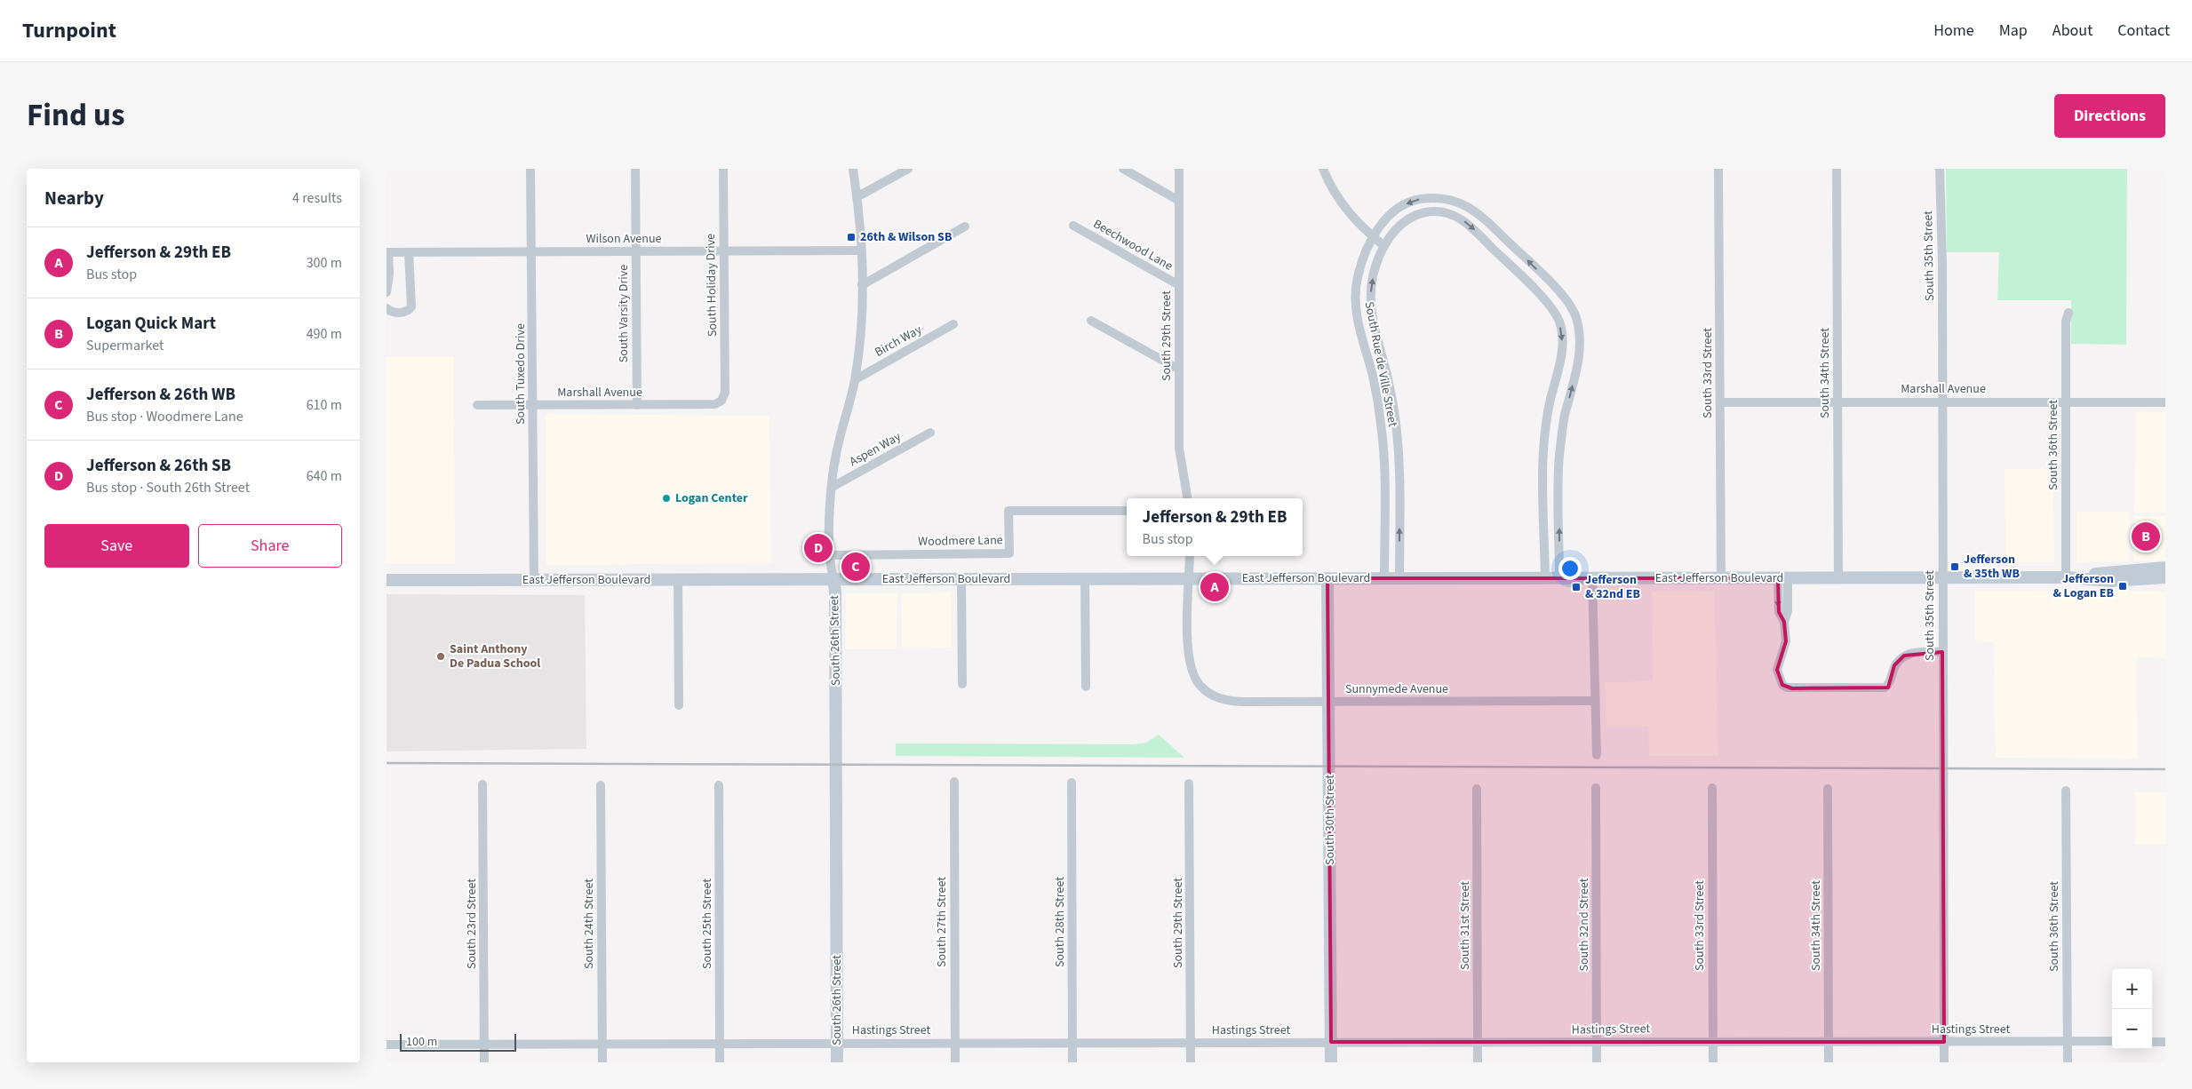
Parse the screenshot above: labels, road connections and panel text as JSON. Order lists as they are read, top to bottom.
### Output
{
  "streets": {
    "street": [
      "Wilson Avenue",
      "Beechwood Lane",
      "South 35th Street",
      "South Holiday Drive",
      "South Varsity Drive",
      "South 29th Street",
      "Birch Way",
      "South Rue de Ville Street",
      "South 33rd Street",
      "South 34th Street",
      "South Tuxedo Drive",
      "Marshall Avenue",
      "South 36th Street",
      "Aspen Way",
      "Woodmere Lane",
      "East Jefferson Boulevard",
      "South 26th Street",
      "Sunnymede Avenue",
      "South 30th Street",
      "South 27th Street",
      "South 28th Street",
      "South 23rd Street",
      "South 24th Street",
      "South 25th Street",
      "South 32nd Street",
      "South 31st Street",
      "Hastings Street"
    ]
  },
  "crossings": [
    ["Wilson Avenue", "South Holiday Drive"],
    ["Wilson Avenue", "South Varsity Drive"],
    ["Wilson Avenue", "South Tuxedo Drive"],
    ["Wilson Avenue", "South 26th Street"],
    ["Beechwood Lane", "South 29th Street"],
    ["South 35th Street", "Marshall Avenue"],
    ["South 35th Street", "East Jefferson Boulevard"],
    ["South 35th Street", "Hastings Street"],
    ["South Holiday Drive", "Marshall Avenue"],
    ["South Varsity Drive", "Marshall Avenue"],
    ["South 29th Street", "Hastings Street"],
    ["Birch Way", "South 26th Street"],
    ["South Rue de Ville Street", "East Jefferson Boulevard"],
    ["South 33rd Street", "Marshall Avenue"],
    ["South 33rd Street", "East Jefferson Boulevard"],
    ["South 33rd Street", "Hastings Street"],
    ["South 34th Street", "Marshall Avenue"],
    ["South 34th Street", "East Jefferson Boulevard"],
    ["South 34th Street", "Hastings Street"],
    ["South Tuxedo Drive", "Marshall Avenue"],
    ["South Tuxedo Drive", "East Jefferson Boulevard"],
    ["Marshall Avenue", "South 36th Street"],
    ["South 36th Street", "East Jefferson Boulevard"],
    ["South 36th Street", "Hastings Street"],
    ["Aspen Way", "South 26th Street"],
    ["Woodmere Lane", "South 26th Street"],
    ["East Jefferson Boulevard", "South 26th Street"],
    ["East Jefferson Boulevard", "Sunnymede Avenue"],
    ["East Jefferson Boulevard", "South 30th Street"],
    ["South 26th Street", "Hastings Street"],
    ["Sunnymede Avenue", "South 30th Street"],
    ["South 30th Street", "Hastings Street"],
    ["South 27th Street", "Hastings Street"],
    ["South 28th Street", "Hastings Street"],
    ["South 23rd Street", "Hastings Street"],
    ["South 24th Street", "Hastings Street"],
    ["South 25th Street", "Hastings Street"],
    ["South 32nd Street", "Hastings Street"],
    ["South 31st Street", "Hastings Street"]
  ],
  "places": {
    "transit": [
      "26th & Wilson SB",
      "Jefferson & 35th WB",
      "Jefferson & Logan EB",
      "Jefferson & 32nd EB"
    ],
    "other": ["Logan Center", "Saint Anthony De Padua School"]
  },
  "scale_bar": "100 m",
  "page": {
    "header": "Turnpoint",
    "nav": [
      "Home",
      "Map",
      "About",
      "Contact"
    ],
    "title": "Find us",
    "buttons": [
      "Directions",
      ["Save", "Share"]
    ],
    "heading": ["Nearby", "4 results"],
    "list": [
      {
        "mark": "A",
        "name": "Jefferson & 29th EB",
        "note": "Bus stop",
        "value": "300 m"
      },
      {
        "mark": "B",
        "name": "Logan Quick Mart",
        "note": "Supermarket",
        "value": "490 m"
      },
      {
        "mark": "C",
        "name": "Jefferson & 26th WB",
        "note": "Bus stop · Woodmere Lane",
        "value": "610 m"
      },
      {
        "mark": "D",
        "name": "Jefferson & 26th SB",
        "note": "Bus stop · South 26th Street",
        "value": "640 m"
      }
    ],
    "popup": ["Jefferson & 29th EB", "Bus stop"],
    "pins": [
      "B",
      "D",
      "C",
      "A"
    ],
    "map_buttons": ["+", "−"],
    "scale": "100 m"
  }
}
